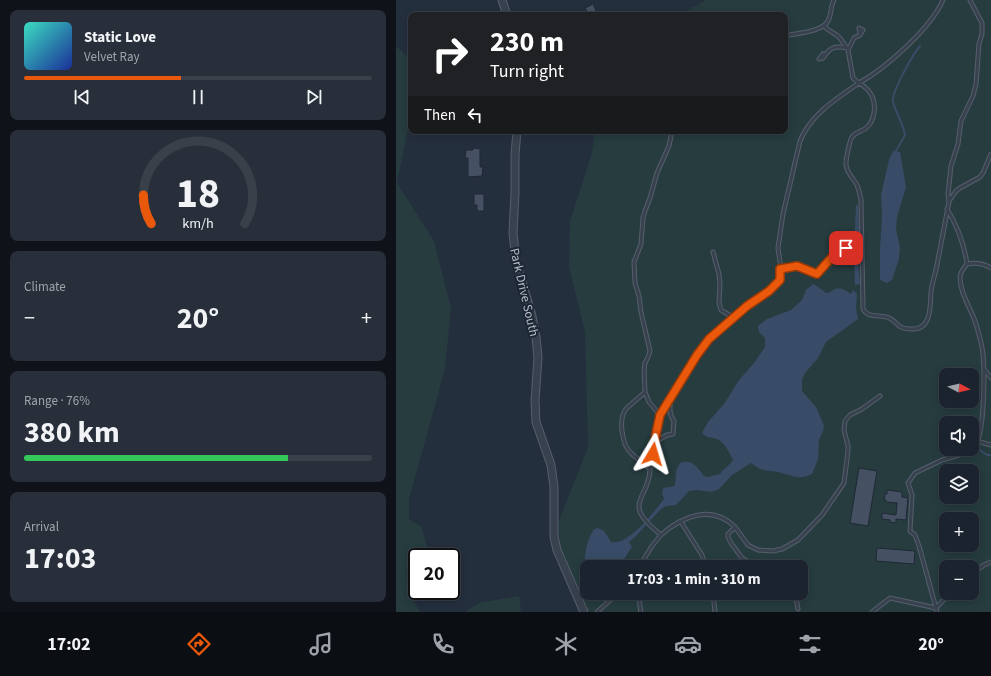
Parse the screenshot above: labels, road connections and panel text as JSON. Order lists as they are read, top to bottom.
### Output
{
  "streets": {
    "street": ["Park Drive South"]
  },
  "north": "right",
  "page": {
    "turn": ["230 m", "Turn right"],
    "song": ["Static Love", "Velvet Ray"],
    "then": "Then",
    "tile": [
      "Climate",
      ["Range · 76%", "380 km"],
      ["Arrival", "17:03"]
    ],
    "heat": ["−", "20°", "+"],
    "map_buttons": ["+", "−"],
    "limit": "20",
    "trip": "17:03 · 1 min · 310 m",
    "tabs": ["17:02", "20°"],
    "gauge": ["18", "km/h"]
  }
}
